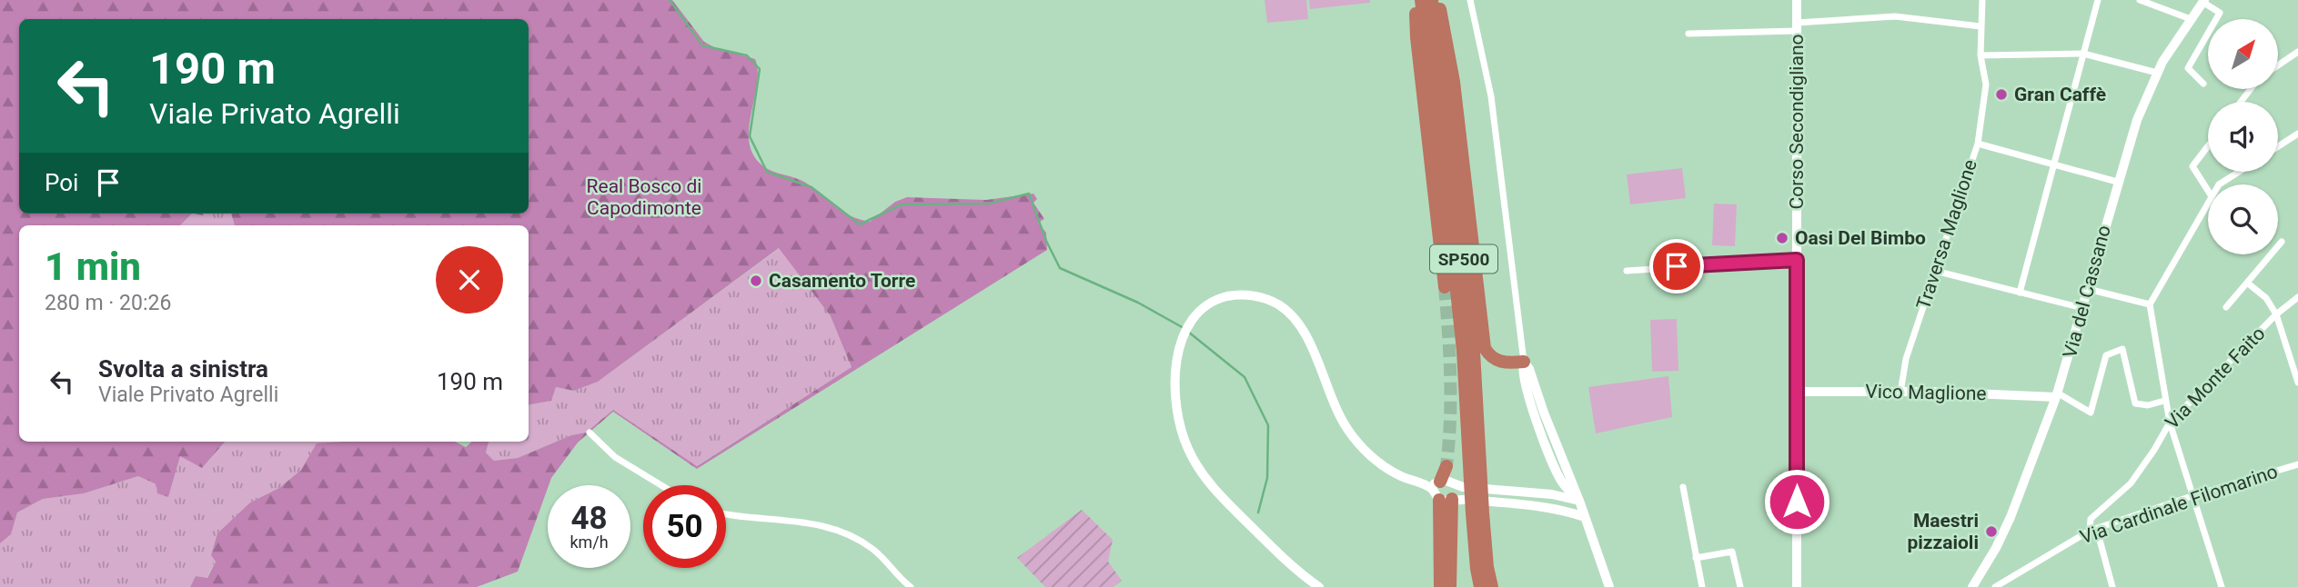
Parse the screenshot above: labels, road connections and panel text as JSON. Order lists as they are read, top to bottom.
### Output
{
  "streets": {
    "highway": ["SP500"],
    "main road": ["Corso Secondigliano", "Via del Cassano", "Vico Maglione"],
    "street": ["Traversa Maglione", "Via Monte Faito", "Via Cardinale Filomarino"]
  },
  "crossings": [
    ["Corso Secondigliano", "Vico Maglione"],
    ["Traversa Maglione", "Vico Maglione"],
    ["Via del Cassano", "Vico Maglione"],
    ["Via Monte Faito", "Via Cardinale Filomarino"]
  ],
  "parks": ["Real Bosco di Capodimonte"],
  "places": [
    "Gran Caffè",
    "Oasi Del Bimbo",
    "Casamento Torre",
    "Maestri pizzaioli"
  ],
  "north": "top right",
  "page": {
    "turn": ["190 m", "Viale Privato Agrelli"],
    "then": "Poi",
    "heading": ["1 min", "280 m · 20:26"],
    "list": [
      {
        "name": "Svolta a sinistra",
        "note": "Viale Privato Agrelli",
        "value": "190 m"
      }
    ],
    "speed": "48 km/h",
    "limit": "50"
  }
}
